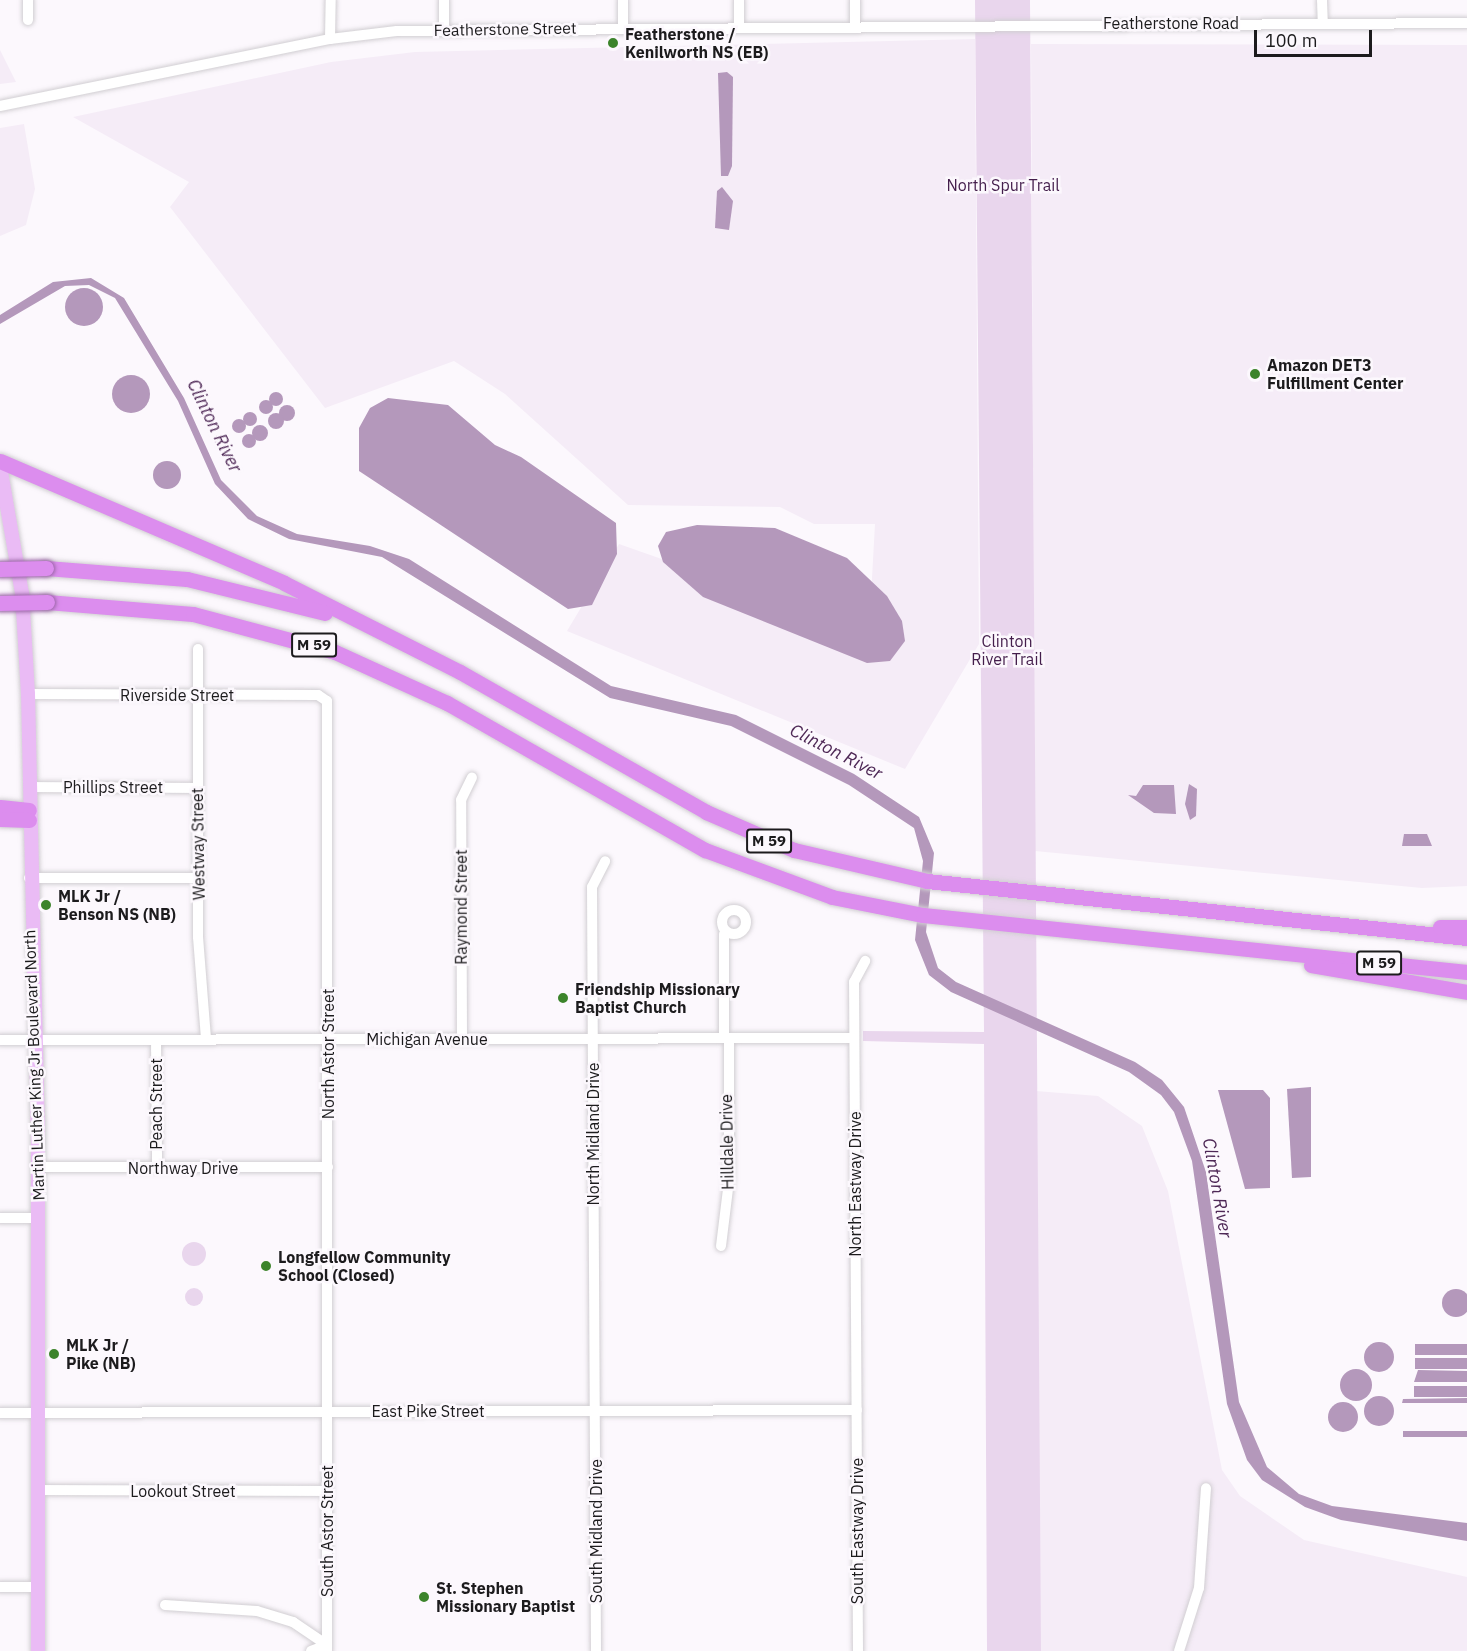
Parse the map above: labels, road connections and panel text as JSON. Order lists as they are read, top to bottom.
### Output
{
  "streets": {
    "highway": ["M 59"],
    "main road": ["Martin Luther King Jr Boulevard North"],
    "street": [
      "Featherstone Road",
      "Featherstone Street",
      "Riverside Street",
      "Phillips Street",
      "Westway Street",
      "Raymond Street",
      "Michigan Avenue",
      "North Astor Street",
      "Peach Street",
      "North Midland Drive",
      "Hilldale Drive",
      "Northway Drive",
      "North Eastway Drive",
      "East Pike Street",
      "Lookout Street",
      "South Astor Street",
      "South Midland Drive",
      "South Eastway Drive"
    ]
  },
  "crossings": [
    ["Featherstone Road", "Featherstone Street"],
    ["Riverside Street", "Westway Street"],
    ["Riverside Street", "North Astor Street"],
    ["Riverside Street", "Martin Luther King Jr Boulevard North"],
    ["Phillips Street", "Westway Street"],
    ["Phillips Street", "Martin Luther King Jr Boulevard North"],
    ["Westway Street", "Michigan Avenue"],
    ["Raymond Street", "Michigan Avenue"],
    ["Michigan Avenue", "North Astor Street"],
    ["Michigan Avenue", "Martin Luther King Jr Boulevard North"],
    ["Michigan Avenue", "Peach Street"],
    ["Michigan Avenue", "North Midland Drive"],
    ["Michigan Avenue", "Hilldale Drive"],
    ["Michigan Avenue", "North Eastway Drive"],
    ["North Astor Street", "Northway Drive"],
    ["North Astor Street", "East Pike Street"],
    ["North Astor Street", "South Astor Street"],
    ["Martin Luther King Jr Boulevard North", "Northway Drive"],
    ["Martin Luther King Jr Boulevard North", "East Pike Street"],
    ["Martin Luther King Jr Boulevard North", "Lookout Street"],
    ["Peach Street", "Northway Drive"],
    ["North Midland Drive", "East Pike Street"],
    ["North Midland Drive", "South Midland Drive"],
    ["North Eastway Drive", "East Pike Street"],
    ["North Eastway Drive", "South Eastway Drive"],
    ["East Pike Street", "South Astor Street"],
    ["East Pike Street", "South Midland Drive"],
    ["East Pike Street", "South Eastway Drive"],
    ["Lookout Street", "South Astor Street"]
  ],
  "water": ["Clinton River"],
  "parks": ["North Spur Trail", "Clinton River Trail"],
  "places": [
    "Featherstone / Kenilworth NS (EB)",
    "Amazon DET3 Fulfillment Center",
    "MLK Jr / Benson NS (NB)",
    "Friendship Missionary Baptist Church",
    "Longfellow Community School (Closed)",
    "MLK Jr / Pike (NB)",
    "St. Stephen Missionary Baptist"
  ],
  "scale_bar": "100 m"
}
